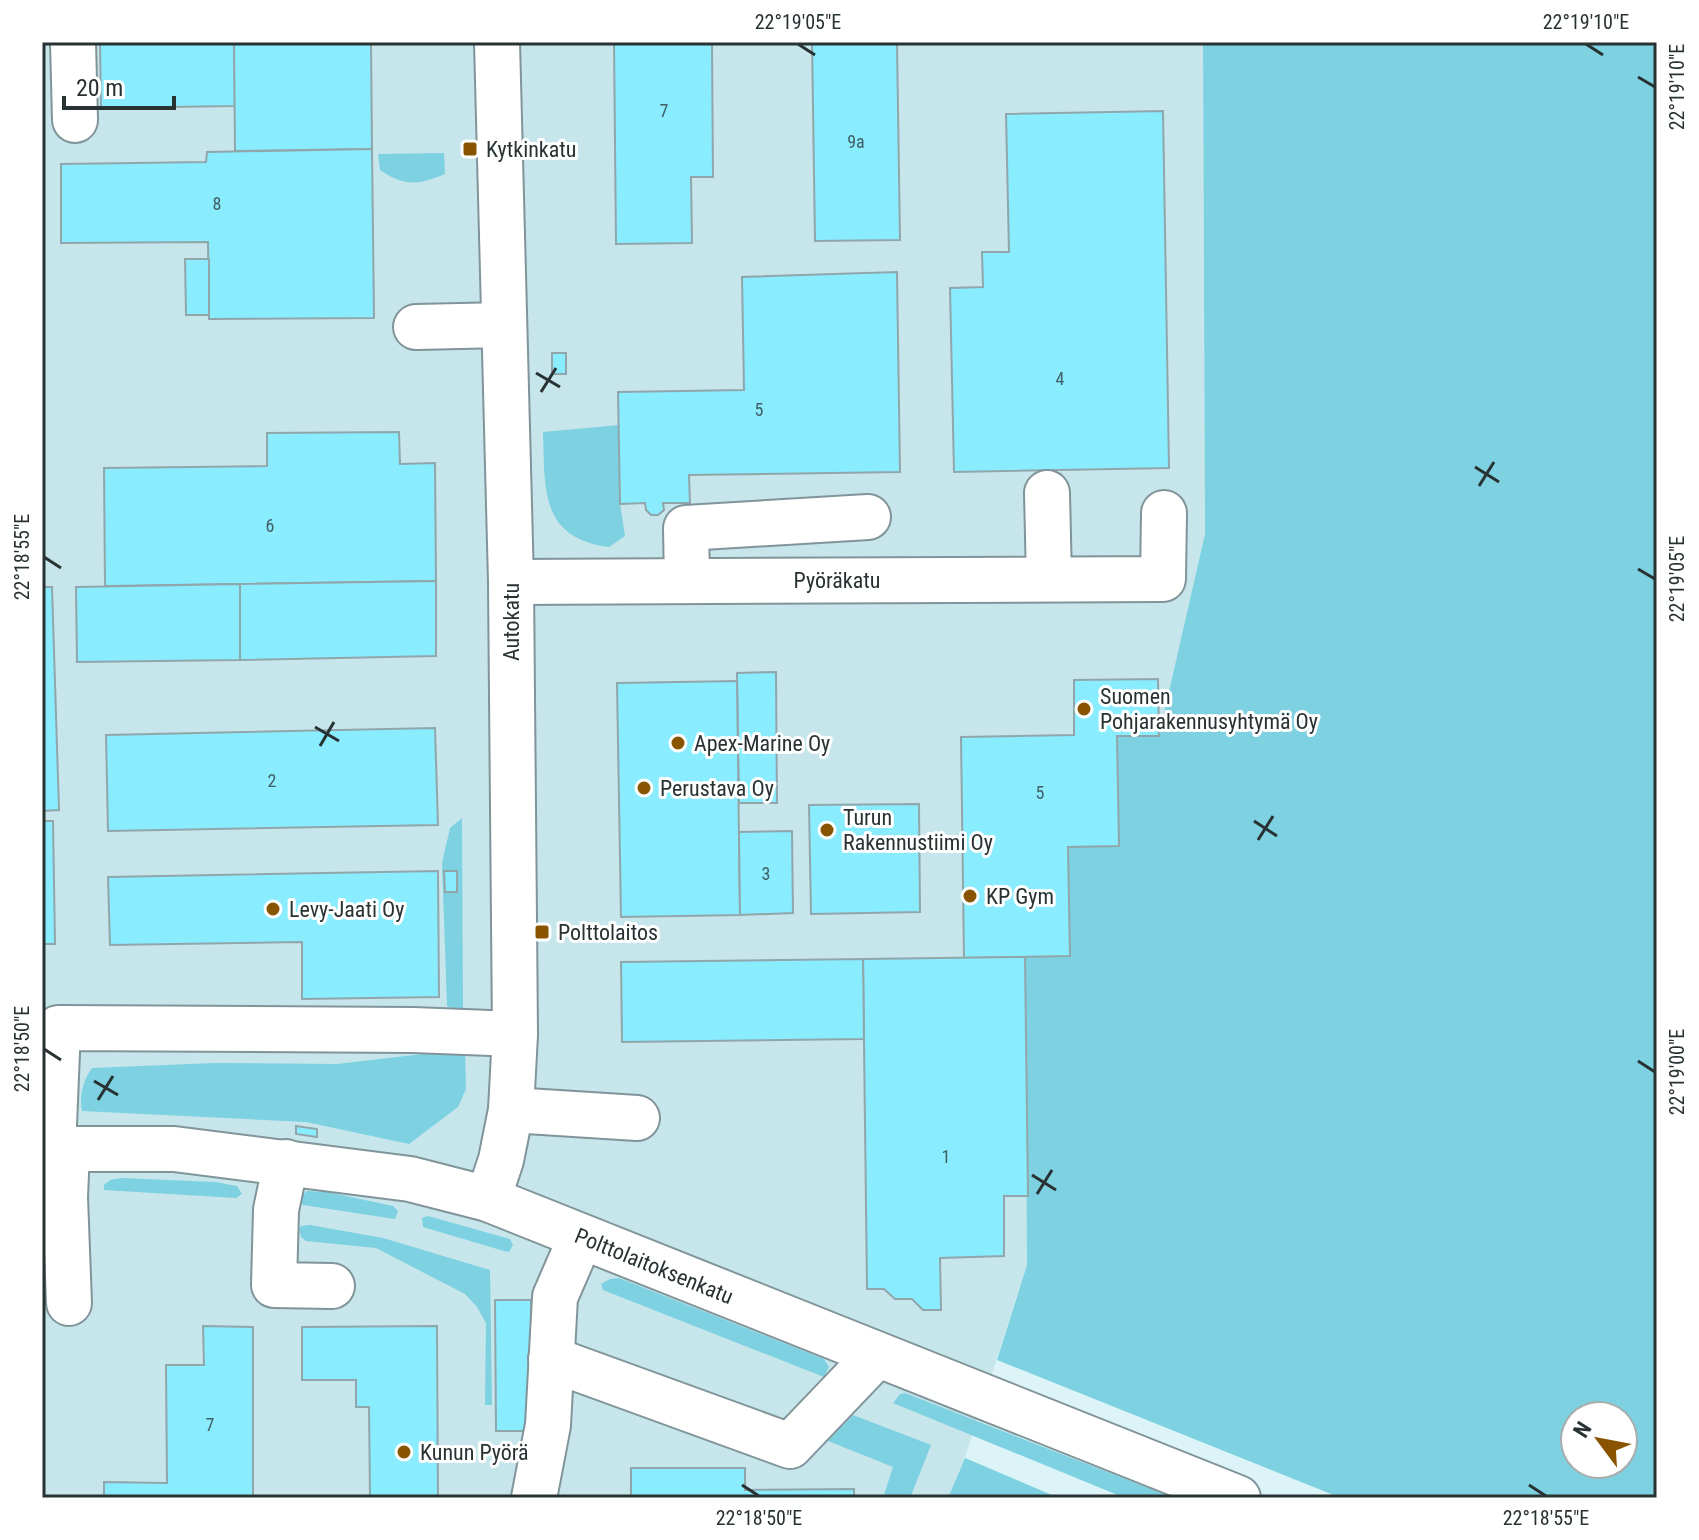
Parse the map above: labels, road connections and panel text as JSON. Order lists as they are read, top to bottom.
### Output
{
  "streets": {
    "street": ["Pyöräkatu", "Autokatu", "Polttolaitoksenkatu"]
  },
  "crossings": [
    ["Pyöräkatu", "Autokatu"],
    ["Autokatu", "Polttolaitoksenkatu"]
  ],
  "places": {
    "transit": ["Kytkinkatu", "Polttolaitos"],
    "other": [
      "Suomen Pohjarakennusyhtymä Oy",
      "Apex-Marine Oy",
      "Perustava Oy",
      "Turun Rakennustiimi Oy",
      "KP Gym",
      "Levy-Jaati Oy",
      "Kunun Pyörä"
    ]
  },
  "house_numbers": [
    "7",
    "9a",
    "8",
    "4",
    "5",
    "6",
    "2",
    "5",
    "3",
    "1",
    "7"
  ],
  "scale_bar": "20 m",
  "north": "top left",
  "coordinates": [
    "22°19'05\"E",
    "22°19'10\"E",
    "22°18'55\"E",
    "22°18'50\"E",
    "22°19'00\"E"
  ]
}
